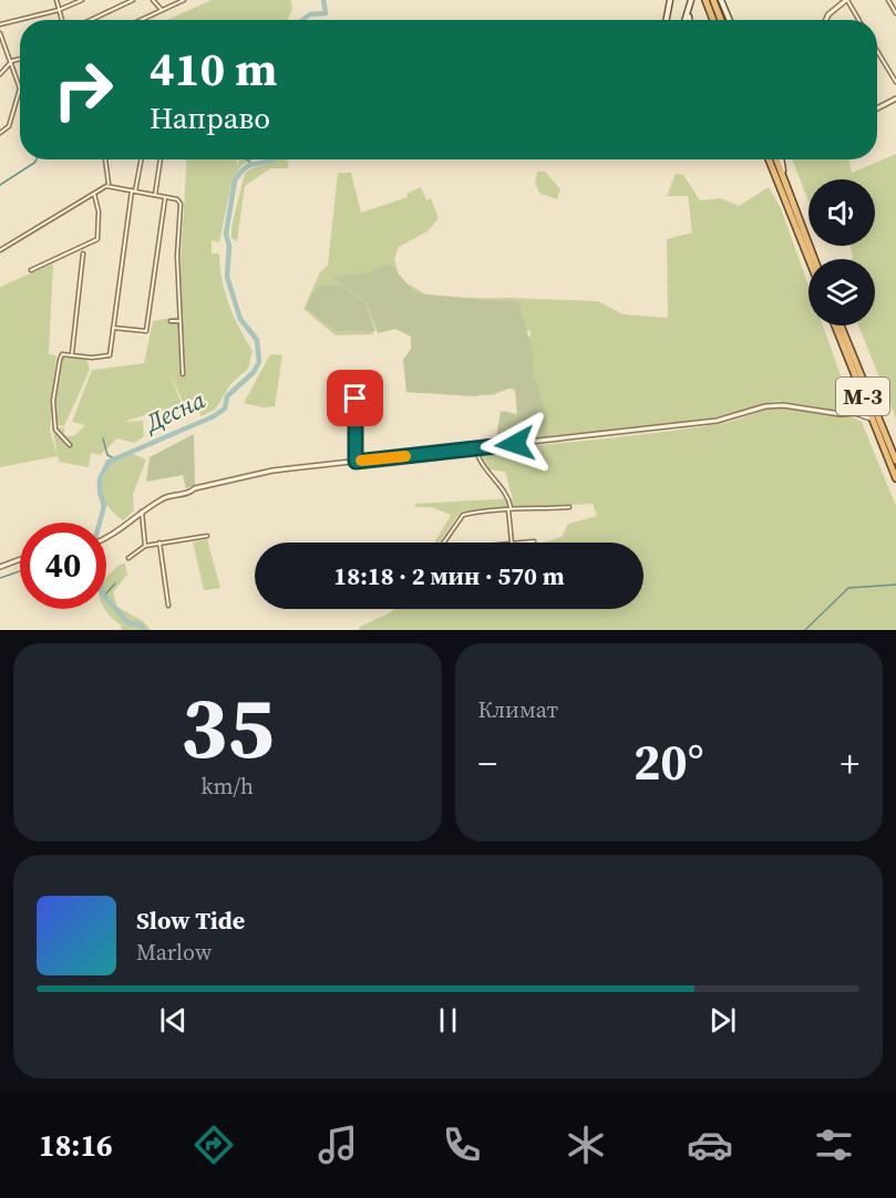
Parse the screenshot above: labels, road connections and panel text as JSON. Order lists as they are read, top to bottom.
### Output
{
  "streets": {
    "highway": ["М-3"]
  },
  "water": ["Десна"],
  "page": {
    "turn": ["410 m", "Направо"],
    "limit": "40",
    "trip": "18:18 · 2 мин · 570 m",
    "tile": [
      ["35", "km/h"],
      "Климат"
    ],
    "heat": ["−", "20°", "+"],
    "song": ["Slow Tide", "Marlow"],
    "tabs": "18:16"
  }
}
